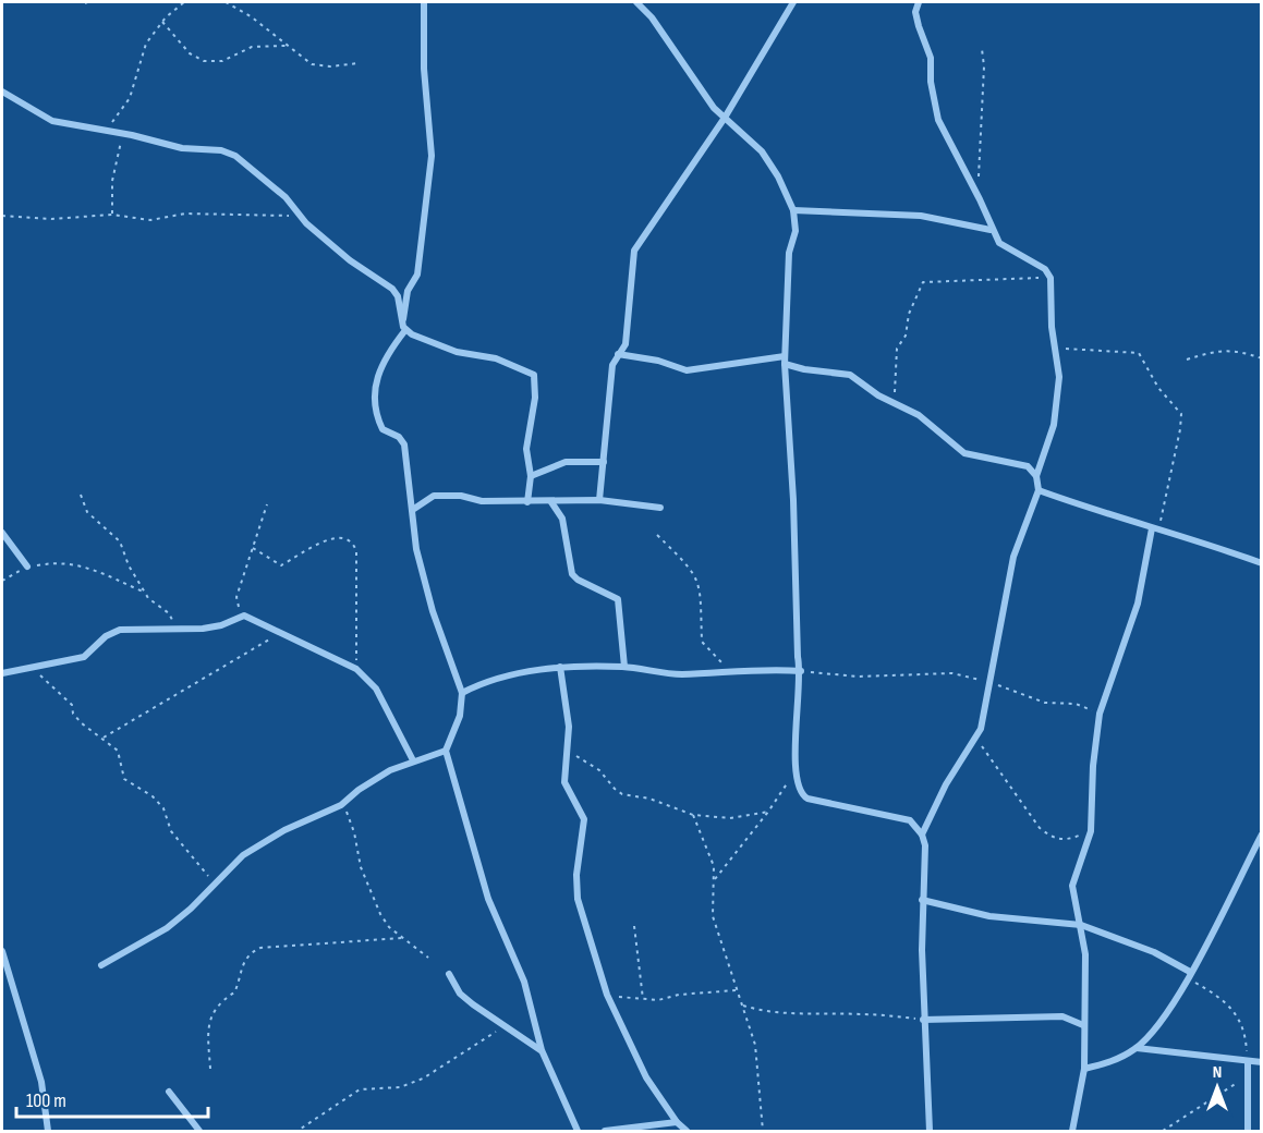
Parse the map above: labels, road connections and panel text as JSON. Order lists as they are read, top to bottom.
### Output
{
  "scale_bar": "100 m",
  "north": "top"
}
